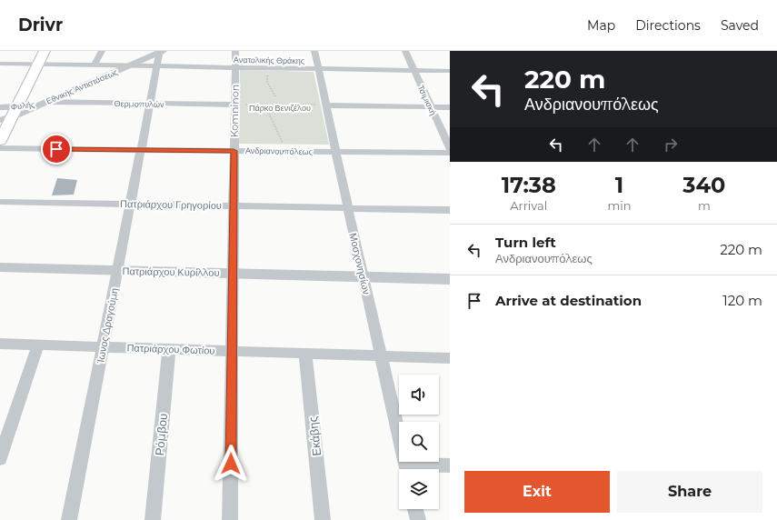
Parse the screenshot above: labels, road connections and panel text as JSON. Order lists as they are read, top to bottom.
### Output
{
  "streets": {
    "street": [
      "Ανατολικής Θράκης",
      "Εθνικής Αντιστάσεως",
      "Τσιμισκή",
      "Θερμοπυλών",
      "Φυλής",
      "Komninon",
      "Ανδριανουπόλεως",
      "Πατριάρχου Γρηγορίου",
      "Μοσχονησίων",
      "Πατριάρχου Κυρίλλου",
      "Ίωνος Δραγούμη",
      "Πατριάρχου Φωτίου",
      "Ρόμβου",
      "Εκάβης"
    ]
  },
  "crossings": [
    ["Ανατολικής Θράκης", "Εθνικής Αντιστάσεως"],
    ["Ανατολικής Θράκης", "Τσιμισκή"],
    ["Ανατολικής Θράκης", "Komninon"],
    ["Ανατολικής Θράκης", "Μοσχονησίων"],
    ["Ανατολικής Θράκης", "Ίωνος Δραγούμη"],
    ["Εθνικής Αντιστάσεως", "Θερμοπυλών"],
    ["Εθνικής Αντιστάσεως", "Φυλής"],
    ["Εθνικής Αντιστάσεως", "Ίωνος Δραγούμη"],
    ["Θερμοπυλών", "Φυλής"],
    ["Θερμοπυλών", "Komninon"],
    ["Θερμοπυλών", "Ίωνος Δραγούμη"],
    ["Komninon", "Ανδριανουπόλεως"],
    ["Komninon", "Πατριάρχου Γρηγορίου"],
    ["Komninon", "Πατριάρχου Κυρίλλου"],
    ["Komninon", "Πατριάρχου Φωτίου"],
    ["Ανδριανουπόλεως", "Μοσχονησίων"],
    ["Ανδριανουπόλεως", "Ίωνος Δραγούμη"],
    ["Πατριάρχου Γρηγορίου", "Μοσχονησίων"],
    ["Πατριάρχου Γρηγορίου", "Ίωνος Δραγούμη"],
    ["Μοσχονησίων", "Πατριάρχου Κυρίλλου"],
    ["Μοσχονησίων", "Πατριάρχου Φωτίου"],
    ["Πατριάρχου Κυρίλλου", "Ίωνος Δραγούμη"],
    ["Ίωνος Δραγούμη", "Πατριάρχου Φωτίου"],
    ["Πατριάρχου Φωτίου", "Ρόμβου"],
    ["Πατριάρχου Φωτίου", "Εκάβης"]
  ],
  "parks": ["Πάρκο Βενιζέλου"],
  "page": {
    "header": "Drivr",
    "nav": ["Map", "Directions", "Saved"],
    "turn": ["220 m", "Ανδριανουπόλεως"],
    "eta": [
      "17:38",
      "Arrival",
      "1",
      "min",
      "340",
      "m"
    ],
    "list": [
      {
        "name": "Turn left",
        "note": "Ανδριανουπόλεως",
        "value": "220 m"
      },
      {
        "name": "Arrive at destination",
        "value": "120 m"
      }
    ],
    "buttons": ["Exit", "Share"]
  }
}
